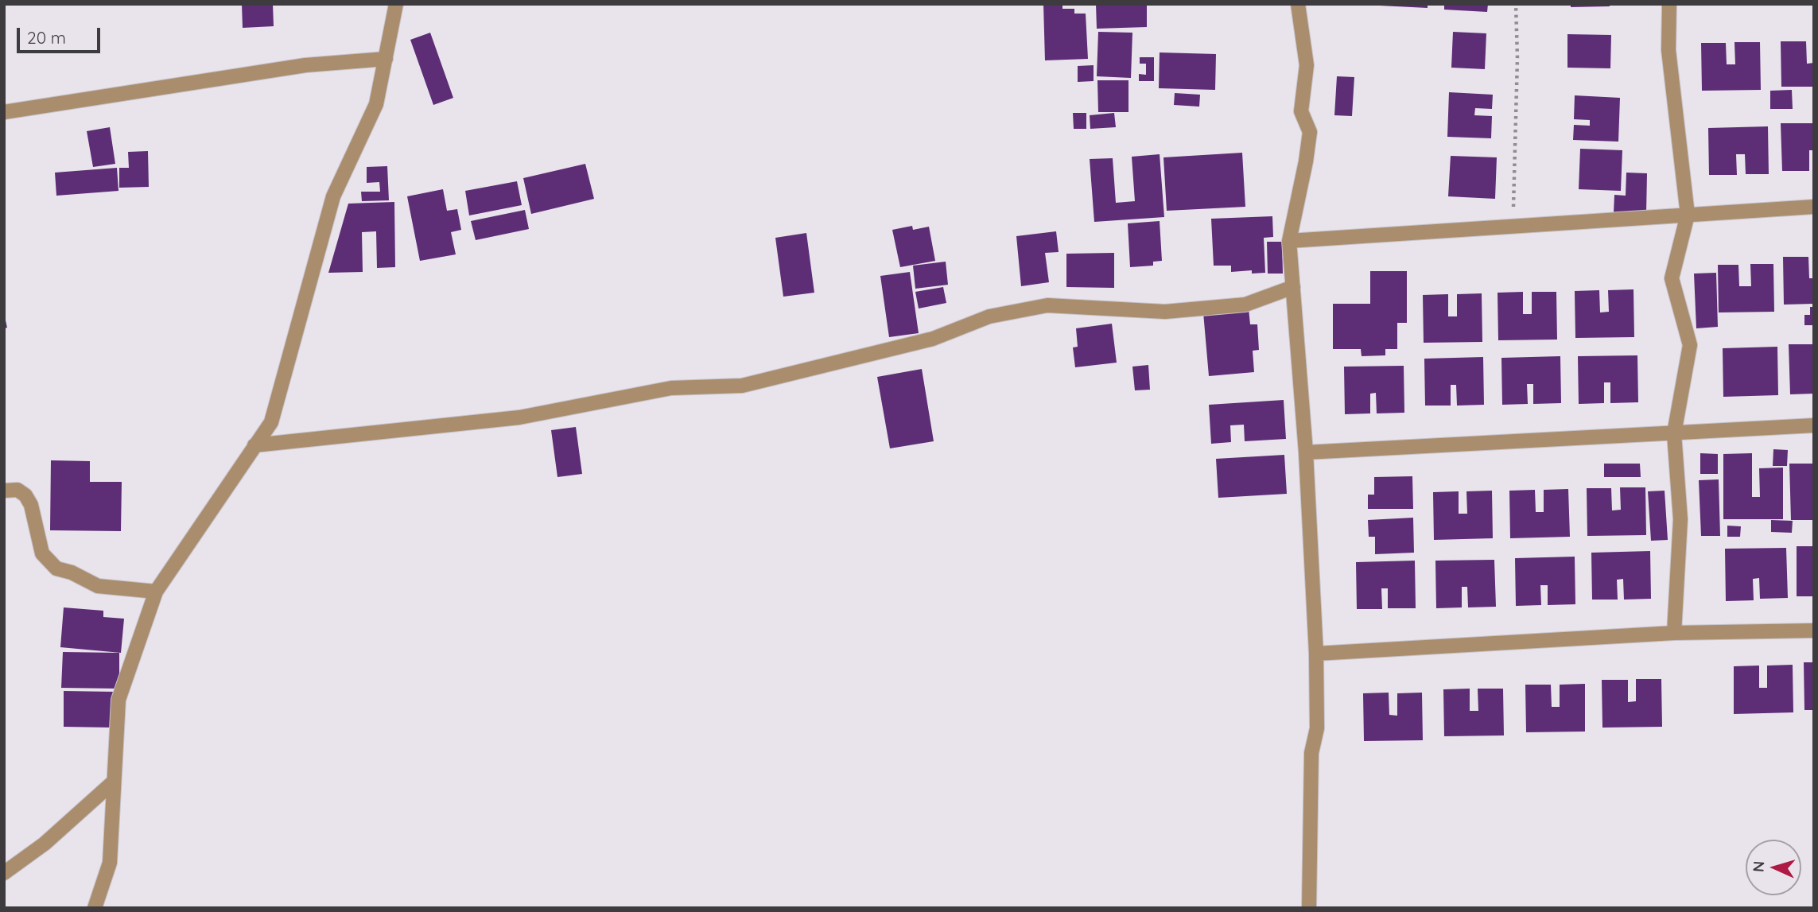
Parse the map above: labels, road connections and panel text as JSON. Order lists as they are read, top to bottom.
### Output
{
  "scale_bar": "20 m",
  "north": "left"
}
